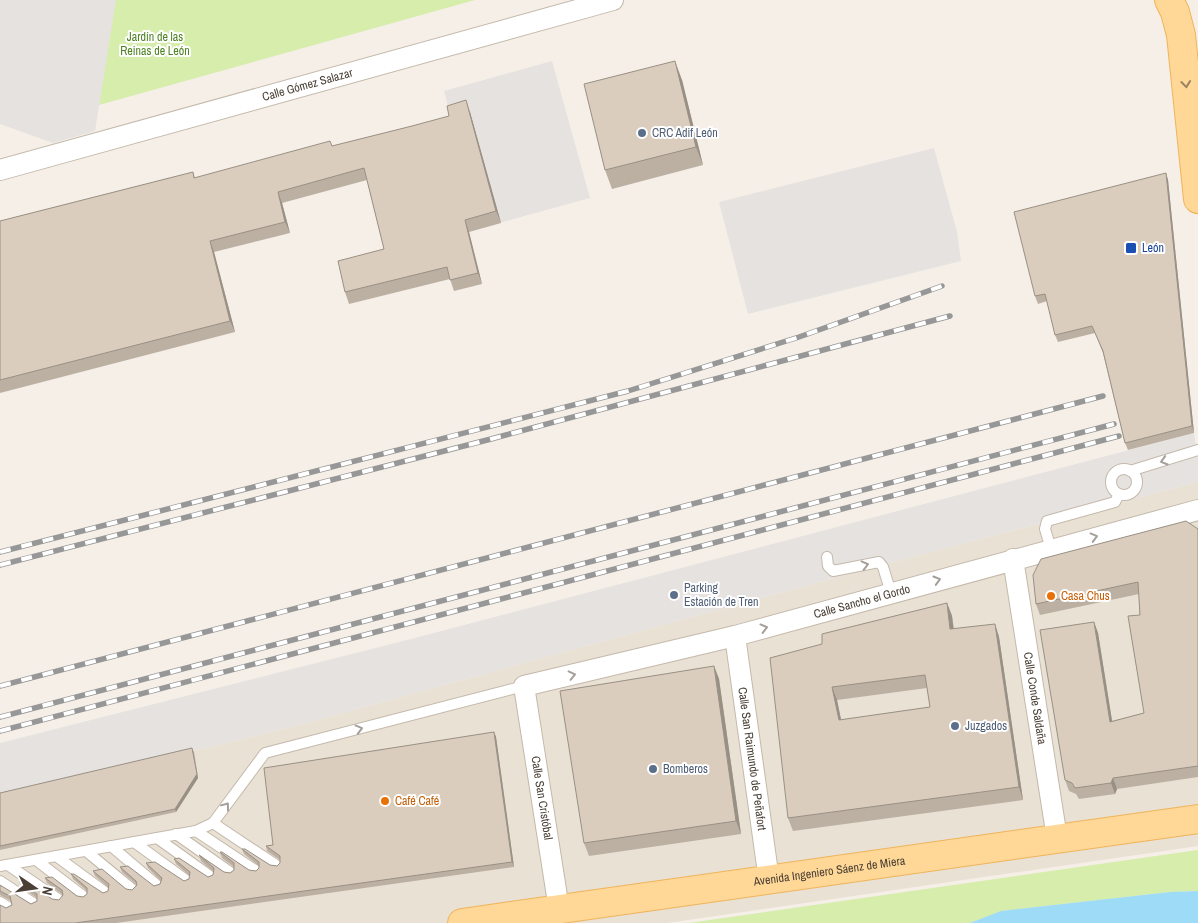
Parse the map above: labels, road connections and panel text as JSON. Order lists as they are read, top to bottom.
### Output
{
  "streets": {
    "main road": ["Avenida Ingeniero Sáenz de Miera"],
    "street": [
      "Calle Gómez Salazar",
      "Calle Sancho el Gordo",
      "Calle Conde Saldaña",
      "Calle San Raimundo de Peñafort",
      "Calle San Cristóbal"
    ]
  },
  "crossings": [
    ["Calle Sancho el Gordo", "Calle Conde Saldaña"],
    ["Calle Sancho el Gordo", "Calle San Raimundo de Peñafort"],
    ["Calle Sancho el Gordo", "Calle San Cristóbal"],
    ["Calle Conde Saldaña", "Avenida Ingeniero Sáenz de Miera"],
    ["Calle San Raimundo de Peñafort", "Avenida Ingeniero Sáenz de Miera"],
    ["Calle San Cristóbal", "Avenida Ingeniero Sáenz de Miera"]
  ],
  "one_way": ["Calle Sancho el Gordo"],
  "parks": ["Jardín de las Reinas de León"],
  "places": {
    "other": [
      "CRC Adif León",
      "Parking Estación de Tren",
      "Casa Chus",
      "Juzgados",
      "Bomberos",
      "Café Café"
    ],
    "transit": ["León"]
  },
  "north": "right"
}
